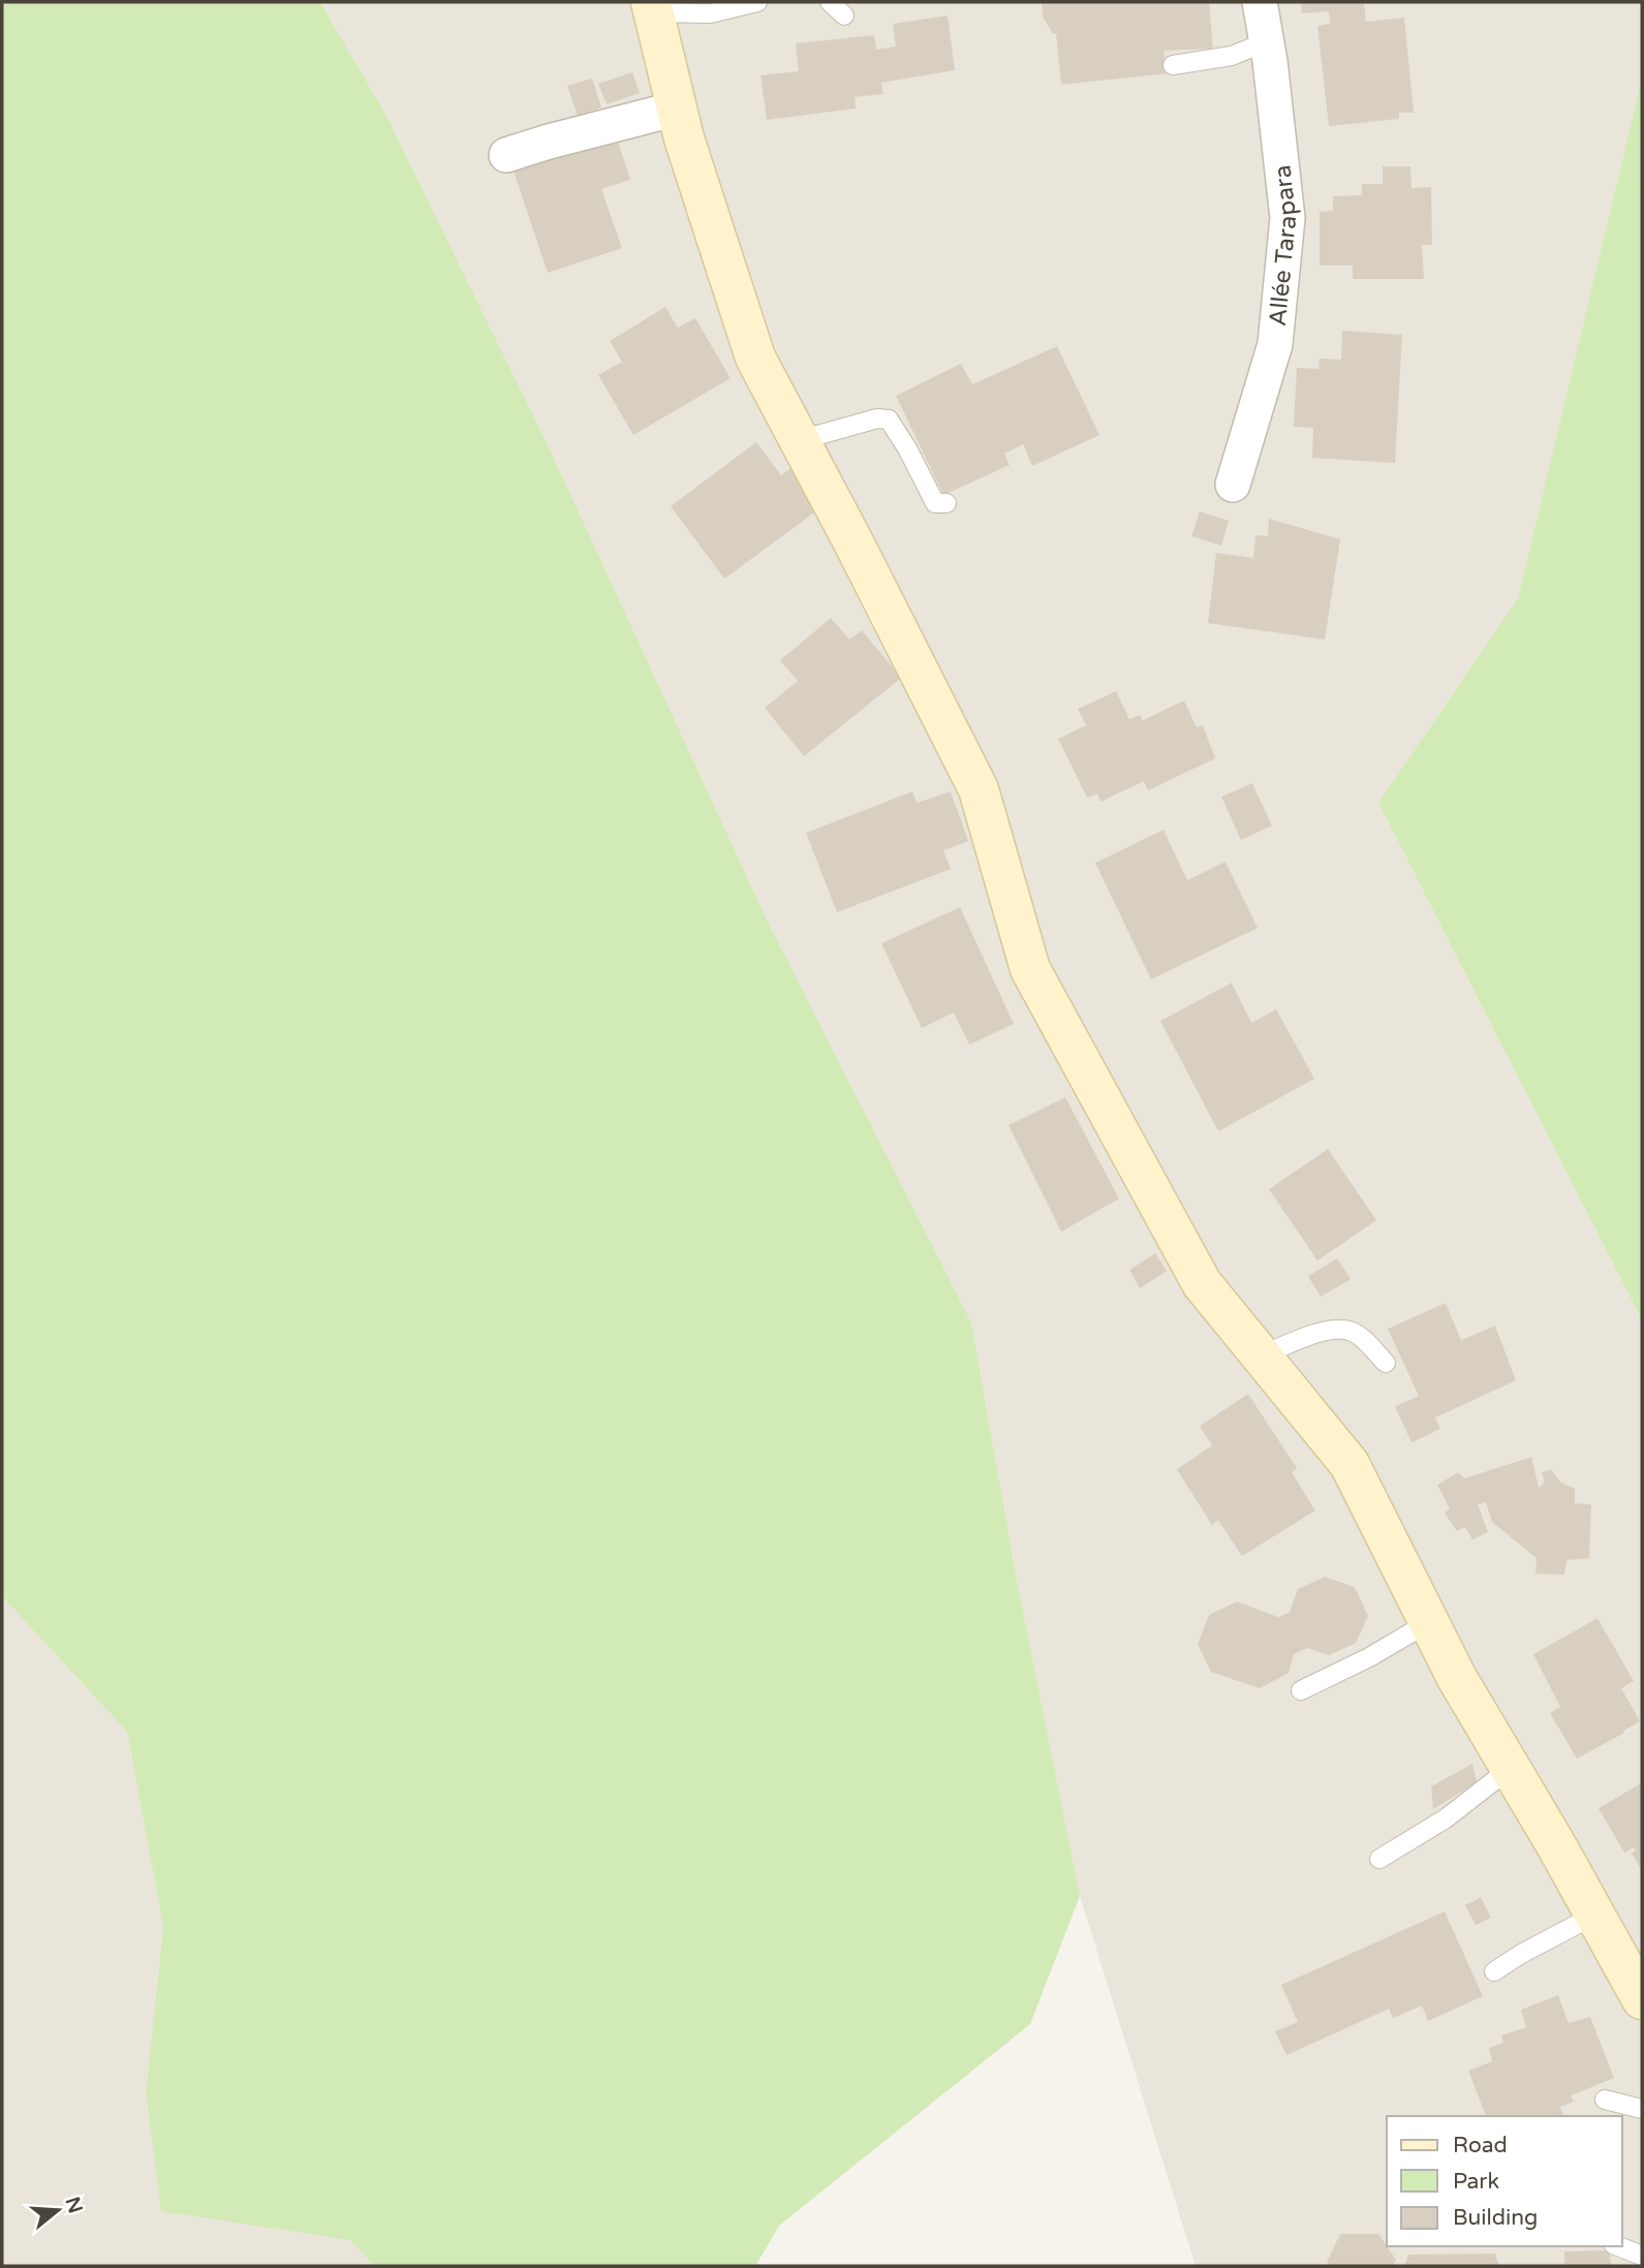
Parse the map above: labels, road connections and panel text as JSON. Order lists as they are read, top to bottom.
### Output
{
  "streets": {
    "street": ["Allée Tarapara"]
  },
  "legend": ["Road", "Park", "Building"],
  "north": "right"
}
